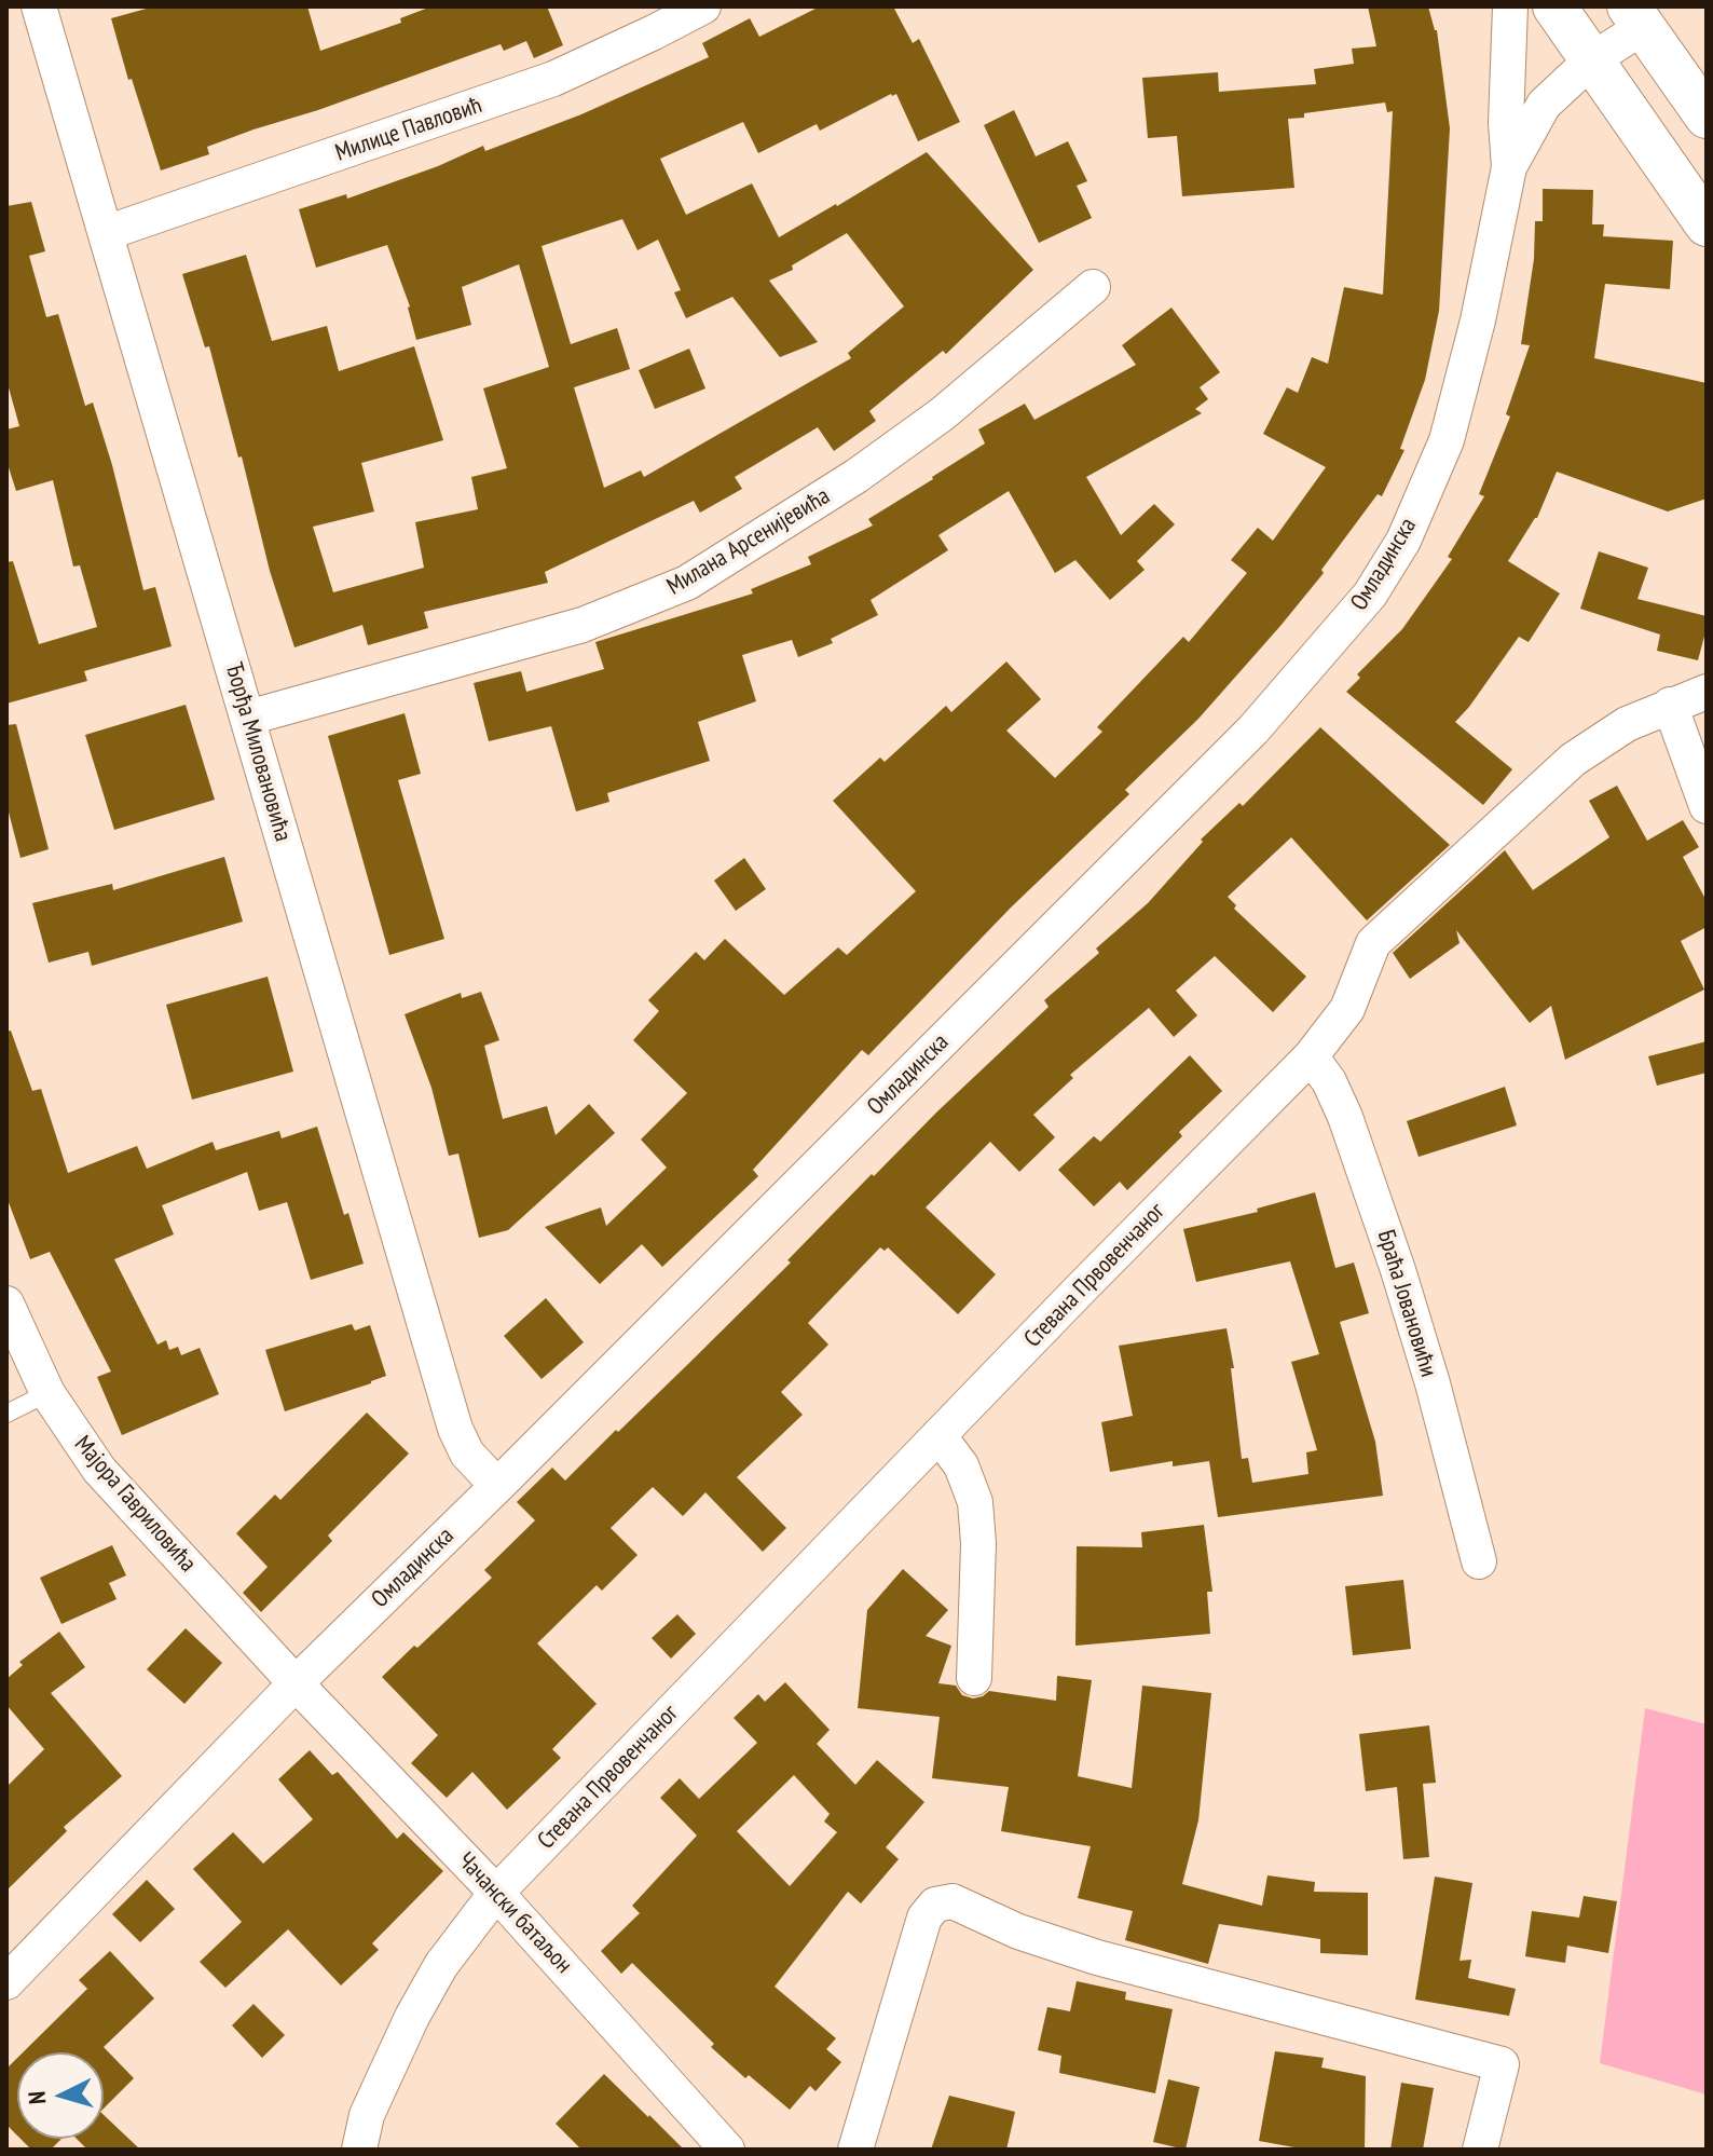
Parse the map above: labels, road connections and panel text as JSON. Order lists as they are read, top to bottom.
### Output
{
  "streets": {
    "street": [
      "Милице Павловић",
      "Милана Арсенијевића",
      "Омладинска",
      "Ђорђа Миловановића",
      "Стевана Првовенчаног",
      "Браћа Јовановићи",
      "Мајора Гавриловића",
      "Чачански батаљон"
    ]
  },
  "crossings": [
    ["Милице Павловић", "Ђорђа Миловановића"],
    ["Милана Арсенијевића", "Ђорђа Миловановића"],
    ["Омладинска", "Ђорђа Миловановића"],
    ["Омладинска", "Мајора Гавриловића"],
    ["Омладинска", "Чачански батаљон"],
    ["Стевана Првовенчаног", "Браћа Јовановићи"],
    ["Стевана Првовенчаног", "Чачански батаљон"],
    ["Мајора Гавриловића", "Чачански батаљон"]
  ],
  "north": "left"
}
